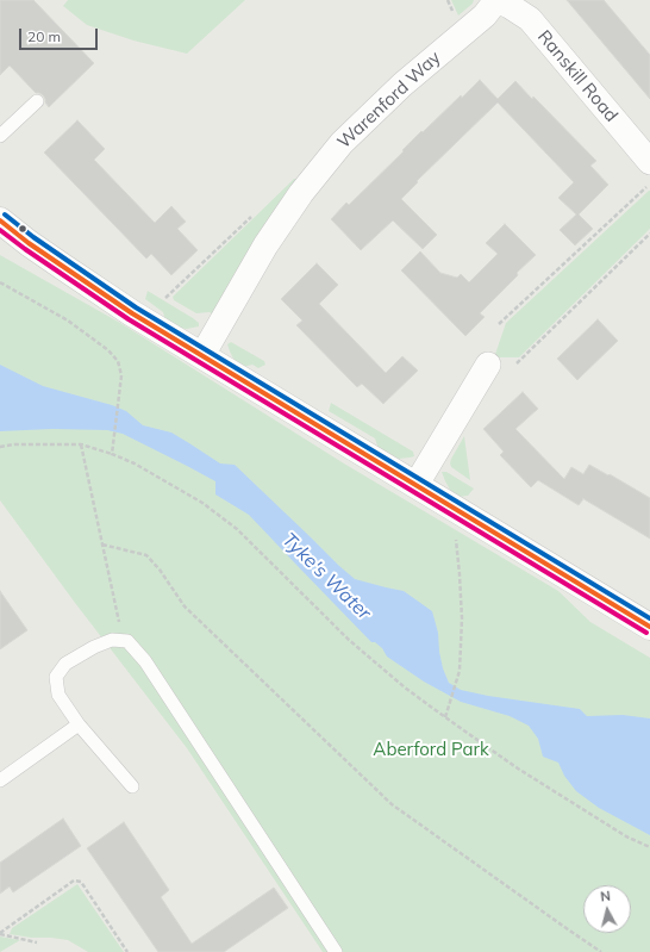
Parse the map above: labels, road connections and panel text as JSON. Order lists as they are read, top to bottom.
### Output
{
  "streets": {
    "street": ["Ranskill Road", "Warenford Way"]
  },
  "crossings": [
    ["Ranskill Road", "Warenford Way"]
  ],
  "water": ["Tyke's Water"],
  "parks": ["Aberford Park"],
  "scale_bar": "20 m",
  "north": "top"
}
